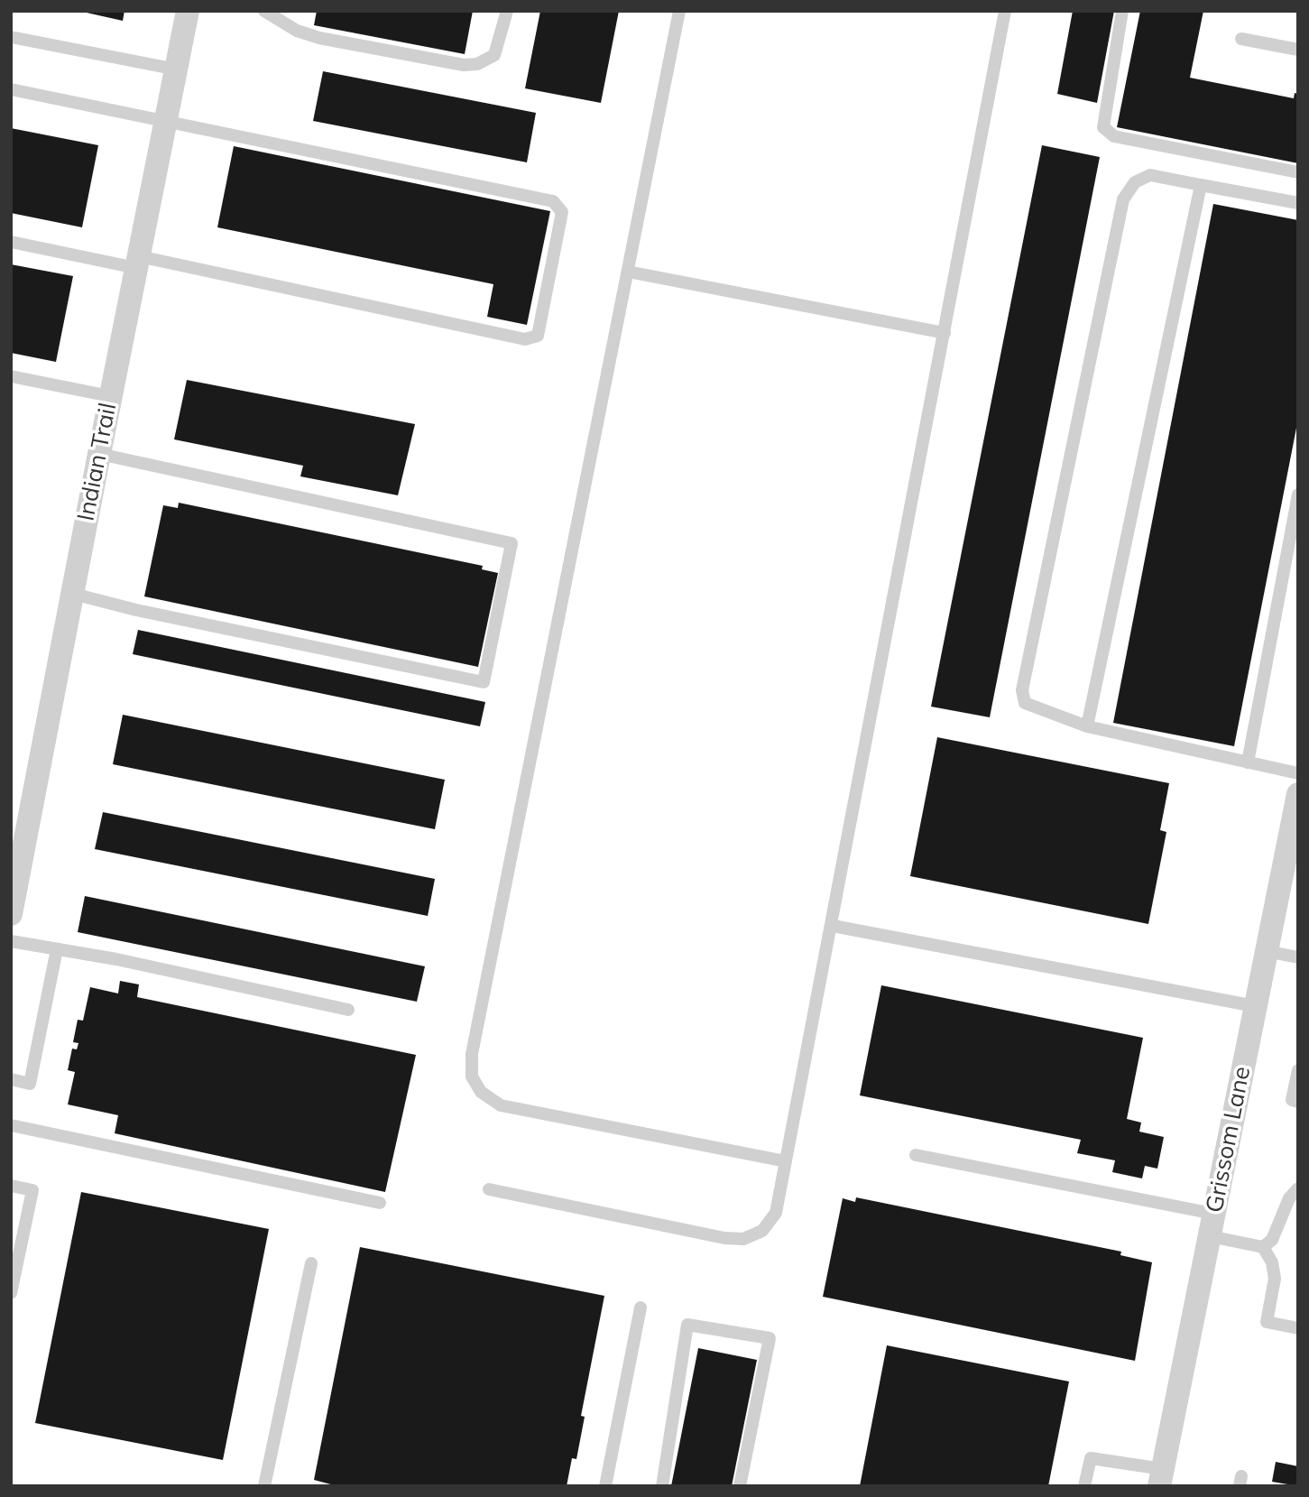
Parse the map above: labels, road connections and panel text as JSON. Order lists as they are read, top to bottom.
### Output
{
  "streets": {
    "street": ["Indian Trail", "Grissom Lane"]
  }
}
